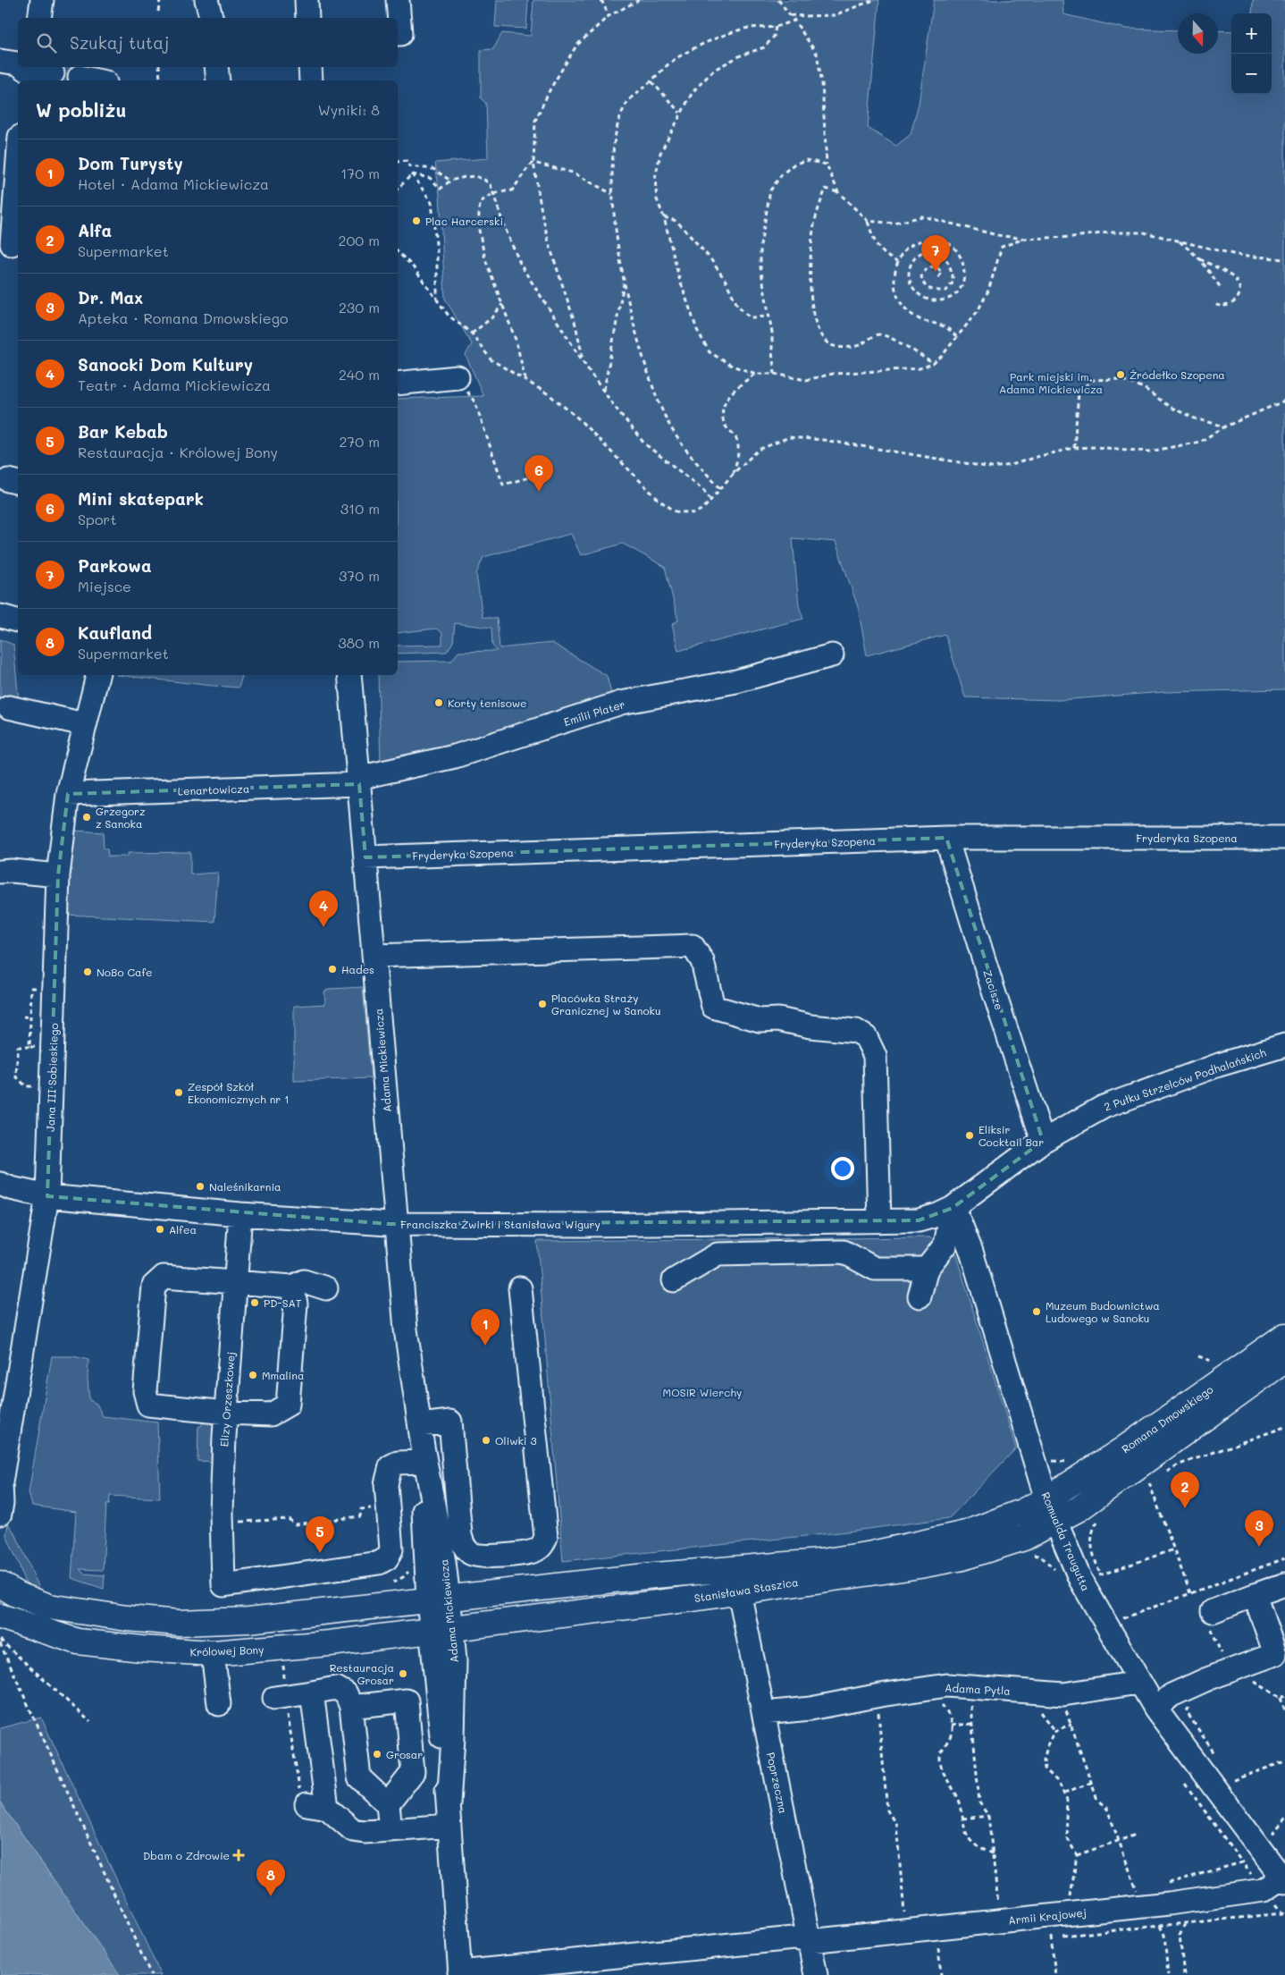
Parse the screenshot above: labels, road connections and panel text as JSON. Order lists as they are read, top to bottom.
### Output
{
  "streets": {
    "main road": ["Romana Dmowskiego", "Stanisława Staszica", "Królowej Bony"],
    "street": [
      "Emilii Plater",
      "Lenartowicza",
      "Fryderyka Szopena",
      "Zacisze",
      "Adama Mickiewicza",
      "Jana III Sobieskiego",
      "2 Pułku Strzelców Podhalańskich",
      "Franciszka Żwirki i Stanisława Wigury",
      "Elizy Orzeszkowej",
      "Romualda Traugutta",
      "Adama Pytla",
      "Poprzeczna",
      "Armii Krajowej"
    ]
  },
  "crossings": [
    ["Emilii Plater", "Lenartowicza"],
    ["Emilii Plater", "Adama Mickiewicza"],
    ["Lenartowicza", "Adama Mickiewicza"],
    ["Lenartowicza", "Jana III Sobieskiego"],
    ["Fryderyka Szopena", "Zacisze"],
    ["Fryderyka Szopena", "Adama Mickiewicza"],
    ["Zacisze", "2 Pułku Strzelców Podhalańskich"],
    ["Adama Mickiewicza", "Franciszka Żwirki i Stanisława Wigury"],
    ["Adama Mickiewicza", "Stanisława Staszica"],
    ["Adama Mickiewicza", "Królowej Bony"],
    ["Adama Mickiewicza", "Armii Krajowej"],
    ["Jana III Sobieskiego", "Franciszka Żwirki i Stanisława Wigury"],
    ["2 Pułku Strzelców Podhalańskich", "Franciszka Żwirki i Stanisława Wigury"],
    ["2 Pułku Strzelców Podhalańskich", "Romualda Traugutta"],
    ["Franciszka Żwirki i Stanisława Wigury", "Elizy Orzeszkowej"],
    ["Franciszka Żwirki i Stanisława Wigury", "Romualda Traugutta"],
    ["Romana Dmowskiego", "Romualda Traugutta"],
    ["Romana Dmowskiego", "Stanisława Staszica"],
    ["Romualda Traugutta", "Stanisława Staszica"],
    ["Romualda Traugutta", "Adama Pytla"],
    ["Romualda Traugutta", "Armii Krajowej"],
    ["Stanisława Staszica", "Królowej Bony"],
    ["Stanisława Staszica", "Poprzeczna"],
    ["Adama Pytla", "Poprzeczna"],
    ["Poprzeczna", "Armii Krajowej"]
  ],
  "parks": ["Park miejski im. Adama Mickiewicza", "MOSiR Wierchy"],
  "places": {
    "other": [
      "Plac Harcerski",
      "Źródełko Szopena",
      "Korty tenisowe",
      "Grzegorz z Sanoka",
      "Hades",
      "NoBo Cafe",
      "Placówka Straży Granicznej w Sanoku",
      "Zespół Szkół Ekonomicznych nr 1",
      "Eliksir Cocktail Bar",
      "Naleśnikarnia",
      "Alfea",
      "PD-SAT",
      "Muzeum Budownictwa Ludowego w Sanoku",
      "Mmalina",
      "Oliwki 3",
      "Restauracja Grosar",
      "Grosar"
    ],
    "health": ["Dbam o Zdrowie"]
  },
  "north": "bottom",
  "page": {
    "map_buttons": ["+", "−"],
    "search": "Szukaj tutaj",
    "heading": ["W pobliżu", "Wyniki: 8"],
    "list": [
      {
        "mark": "1",
        "name": "Dom Turysty",
        "note": "Hotel · Adama Mickiewicza",
        "value": "170 m"
      },
      {
        "mark": "2",
        "name": "Alfa",
        "note": "Supermarket",
        "value": "200 m"
      },
      {
        "mark": "3",
        "name": "Dr. Max",
        "note": "Apteka · Romana Dmowskiego",
        "value": "230 m"
      },
      {
        "mark": "4",
        "name": "Sanocki Dom Kultury",
        "note": "Teatr · Adama Mickiewicza",
        "value": "240 m"
      },
      {
        "mark": "5",
        "name": "Bar Kebab",
        "note": "Restauracja · Królowej Bony",
        "value": "270 m"
      },
      {
        "mark": "6",
        "name": "Mini skatepark",
        "note": "Sport",
        "value": "310 m"
      },
      {
        "mark": "7",
        "name": "Parkowa",
        "note": "Miejsce",
        "value": "370 m"
      },
      {
        "mark": "8",
        "name": "Kaufland",
        "note": "Supermarket",
        "value": "380 m"
      }
    ],
    "pins": [
      "7",
      "6",
      "4",
      "1",
      "2",
      "3",
      "5",
      "8"
    ]
  }
}
